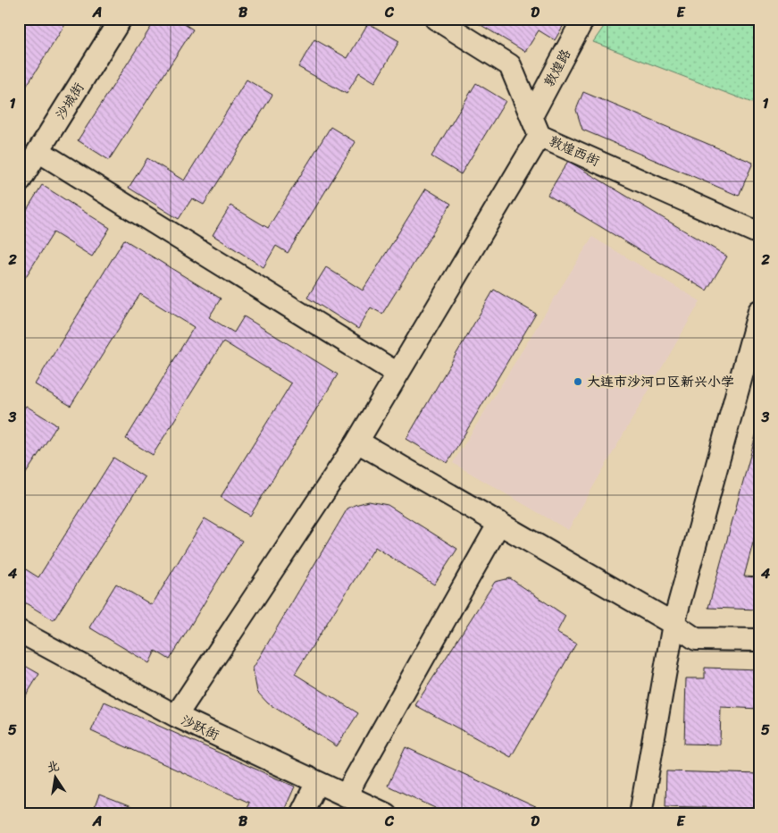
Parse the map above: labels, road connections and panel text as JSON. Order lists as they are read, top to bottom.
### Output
{
  "streets": {
    "street": [
      "敦煌路",
      "沙城街",
      "敦煌西街",
      "沙跃街"
    ]
  },
  "crossings": [
    ["敦煌路", "敦煌西街"]
  ],
  "places": ["大连市沙河口区新兴小学"],
  "north": "top",
  "grid": {
    "columns": [
      "A",
      "B",
      "C",
      "D",
      "E"
    ],
    "rows": [
      "1",
      "2",
      "3",
      "4",
      "5"
    ]
  }
}
